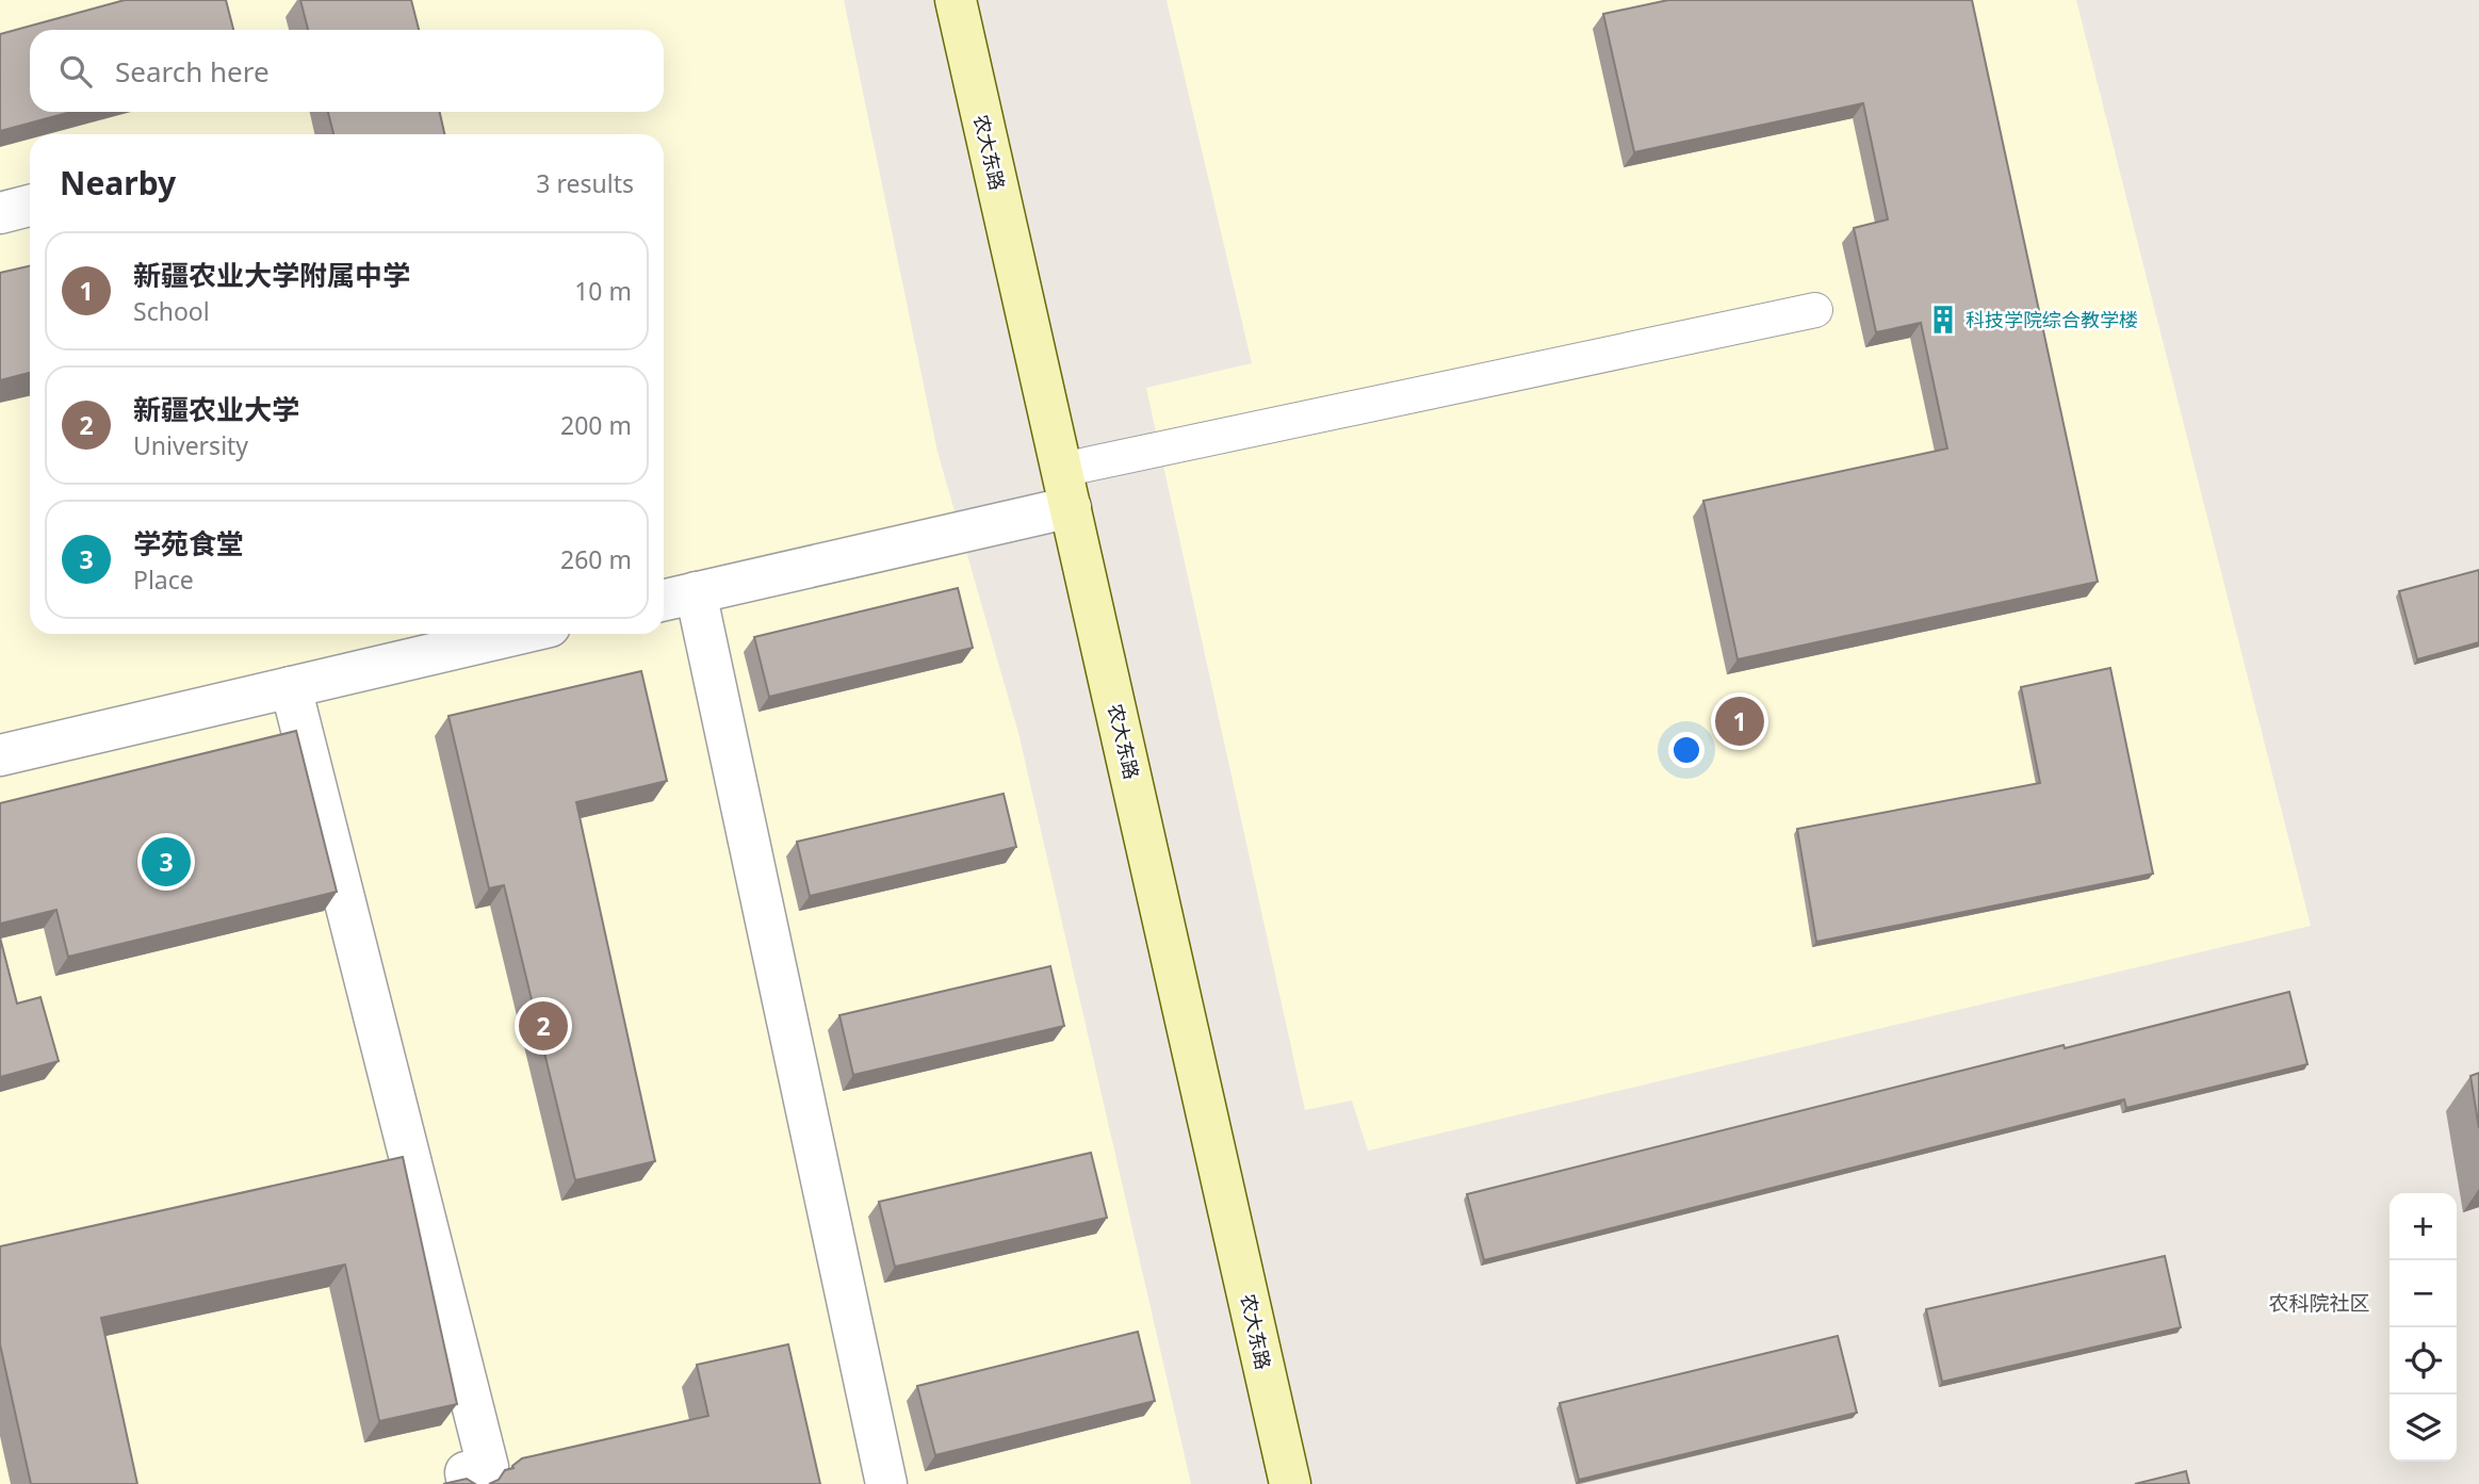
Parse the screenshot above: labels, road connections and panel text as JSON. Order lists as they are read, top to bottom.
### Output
{
  "streets": {
    "main road": ["农大东路"]
  },
  "districts": ["农科院社区"],
  "places": {
    "building": ["科技学院综合教学楼"]
  },
  "page": {
    "search": "Search here",
    "heading": ["Nearby", "3 results"],
    "list": [
      {
        "mark": "1",
        "name": "新疆农业大学附属中学",
        "note": "School",
        "value": "10 m"
      },
      {
        "mark": "2",
        "name": "新疆农业大学",
        "note": "University",
        "value": "200 m"
      },
      {
        "mark": "3",
        "name": "学苑食堂",
        "note": "Place",
        "value": "260 m"
      }
    ],
    "pins": ["1", "3", "2"],
    "map_buttons": ["+", "−"]
  }
}
